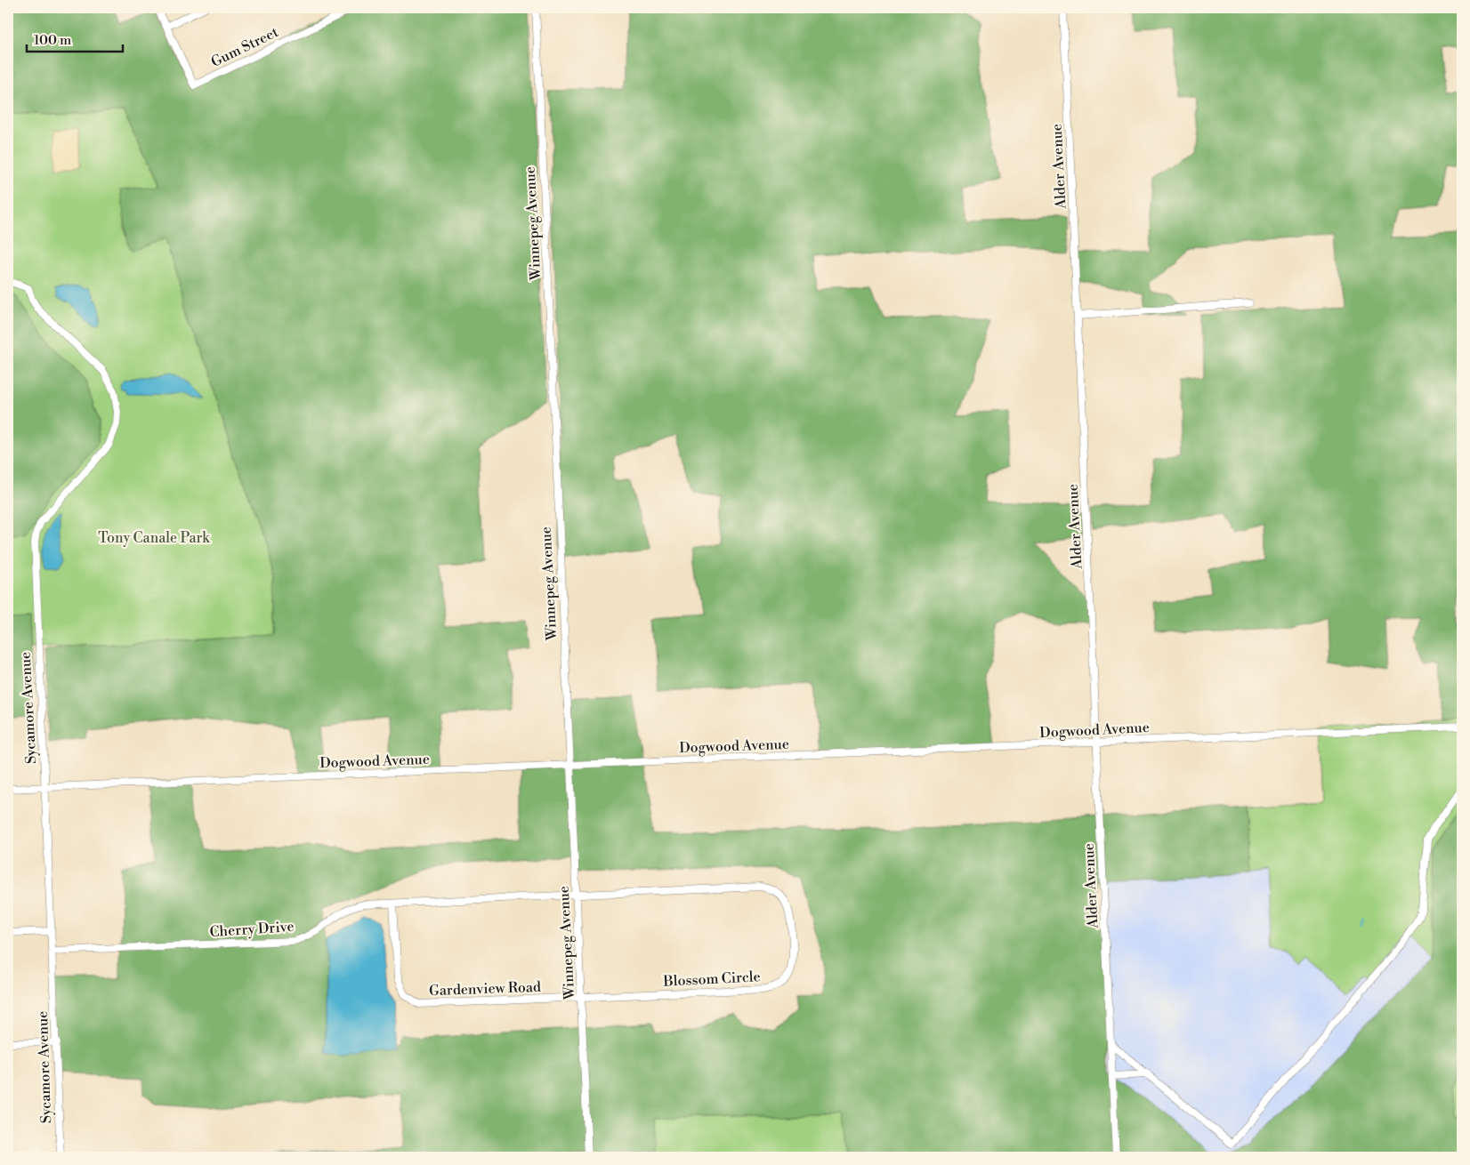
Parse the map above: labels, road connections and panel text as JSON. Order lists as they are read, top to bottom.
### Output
{
  "streets": {
    "street": [
      "Gum Street",
      "Alder Avenue",
      "Winnepeg Avenue",
      "Sycamore Avenue",
      "Dogwood Avenue",
      "Cherry Drive",
      "Blossom Circle",
      "Gardenview Road"
    ]
  },
  "crossings": [
    ["Alder Avenue", "Dogwood Avenue"],
    ["Winnepeg Avenue", "Dogwood Avenue"],
    ["Winnepeg Avenue", "Cherry Drive"],
    ["Winnepeg Avenue", "Blossom Circle"],
    ["Winnepeg Avenue", "Gardenview Road"],
    ["Sycamore Avenue", "Dogwood Avenue"],
    ["Sycamore Avenue", "Cherry Drive"],
    ["Cherry Drive", "Blossom Circle"],
    ["Cherry Drive", "Gardenview Road"],
    ["Blossom Circle", "Gardenview Road"]
  ],
  "parks": ["Tony Canale Park"],
  "scale_bar": "100 m"
}
